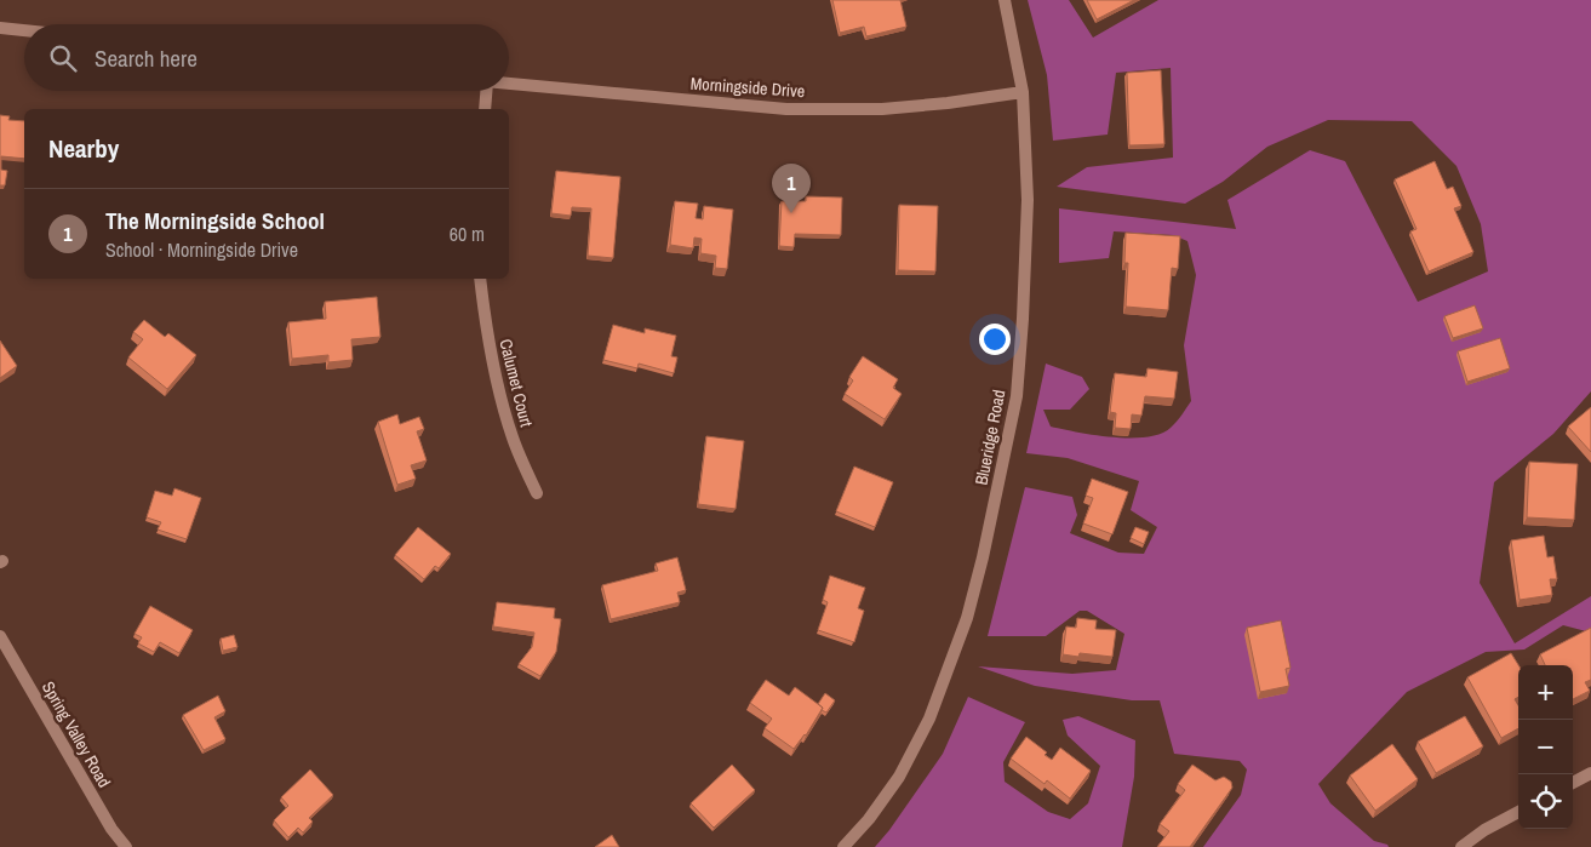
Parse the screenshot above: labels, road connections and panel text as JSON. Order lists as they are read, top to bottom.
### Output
{
  "streets": {
    "street": [
      "Morningside Drive",
      "Calumet Court",
      "Blueridge Road",
      "Spring Valley Road"
    ]
  },
  "crossings": [
    ["Morningside Drive", "Blueridge Road"]
  ],
  "page": {
    "search": "Search here",
    "heading": "Nearby",
    "pins": "1",
    "list": [
      {
        "mark": "1",
        "name": "The Morningside School",
        "note": "School · Morningside Drive",
        "value": "60 m"
      }
    ],
    "map_buttons": ["+", "−"]
  }
}
